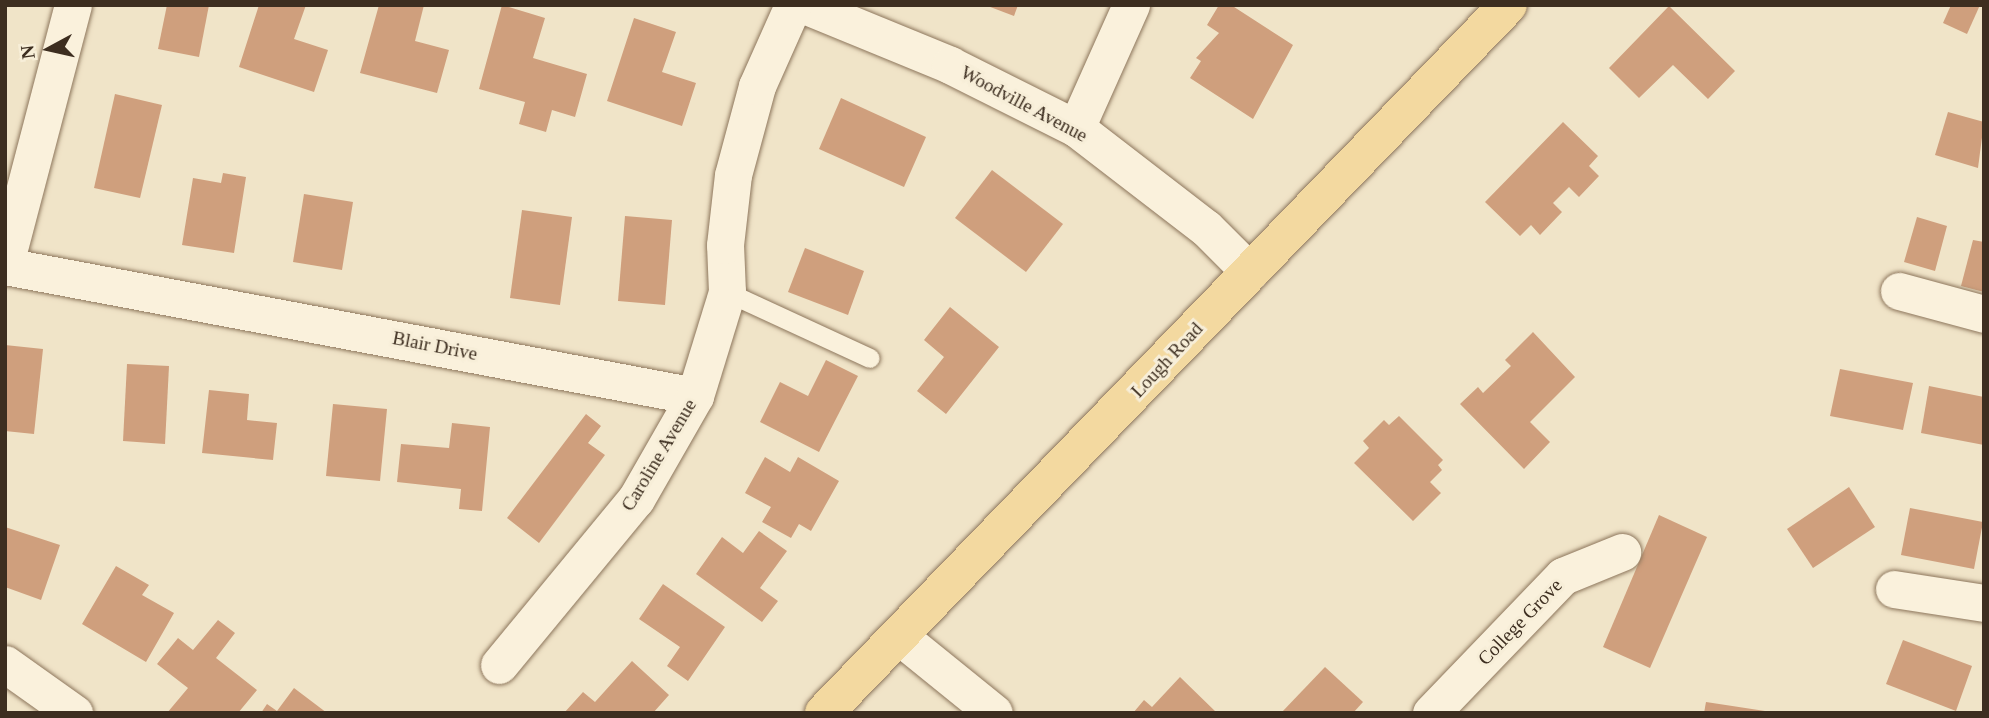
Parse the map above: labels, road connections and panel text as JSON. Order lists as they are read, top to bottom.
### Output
{
  "streets": {
    "main road": ["Lough Road"],
    "street": [
      "Woodville Avenue",
      "Blair Drive",
      "Caroline Avenue",
      "College Grove"
    ]
  },
  "crossings": [
    ["Woodville Avenue", "Lough Road"],
    ["Blair Drive", "Caroline Avenue"]
  ],
  "north": "left"
}
